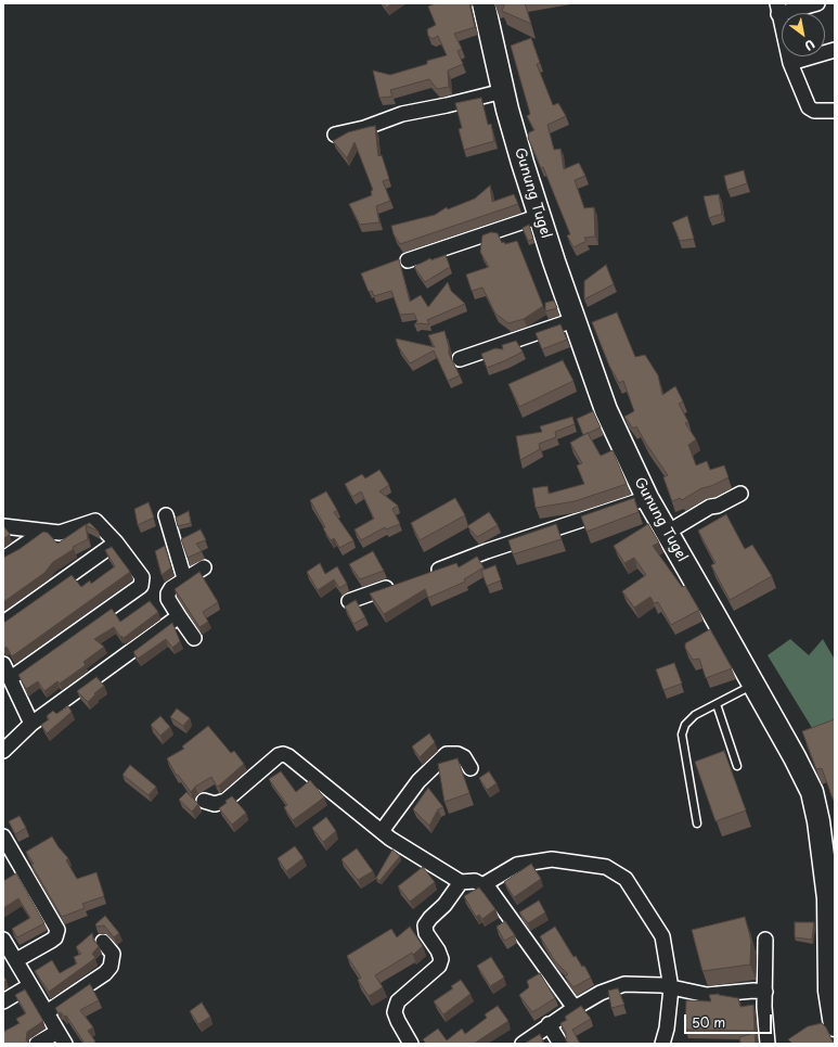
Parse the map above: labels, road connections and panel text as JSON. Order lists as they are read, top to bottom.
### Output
{
  "streets": {
    "main road": ["Gunung Tugel"]
  },
  "scale_bar": "50 m",
  "north": "bottom right"
}
